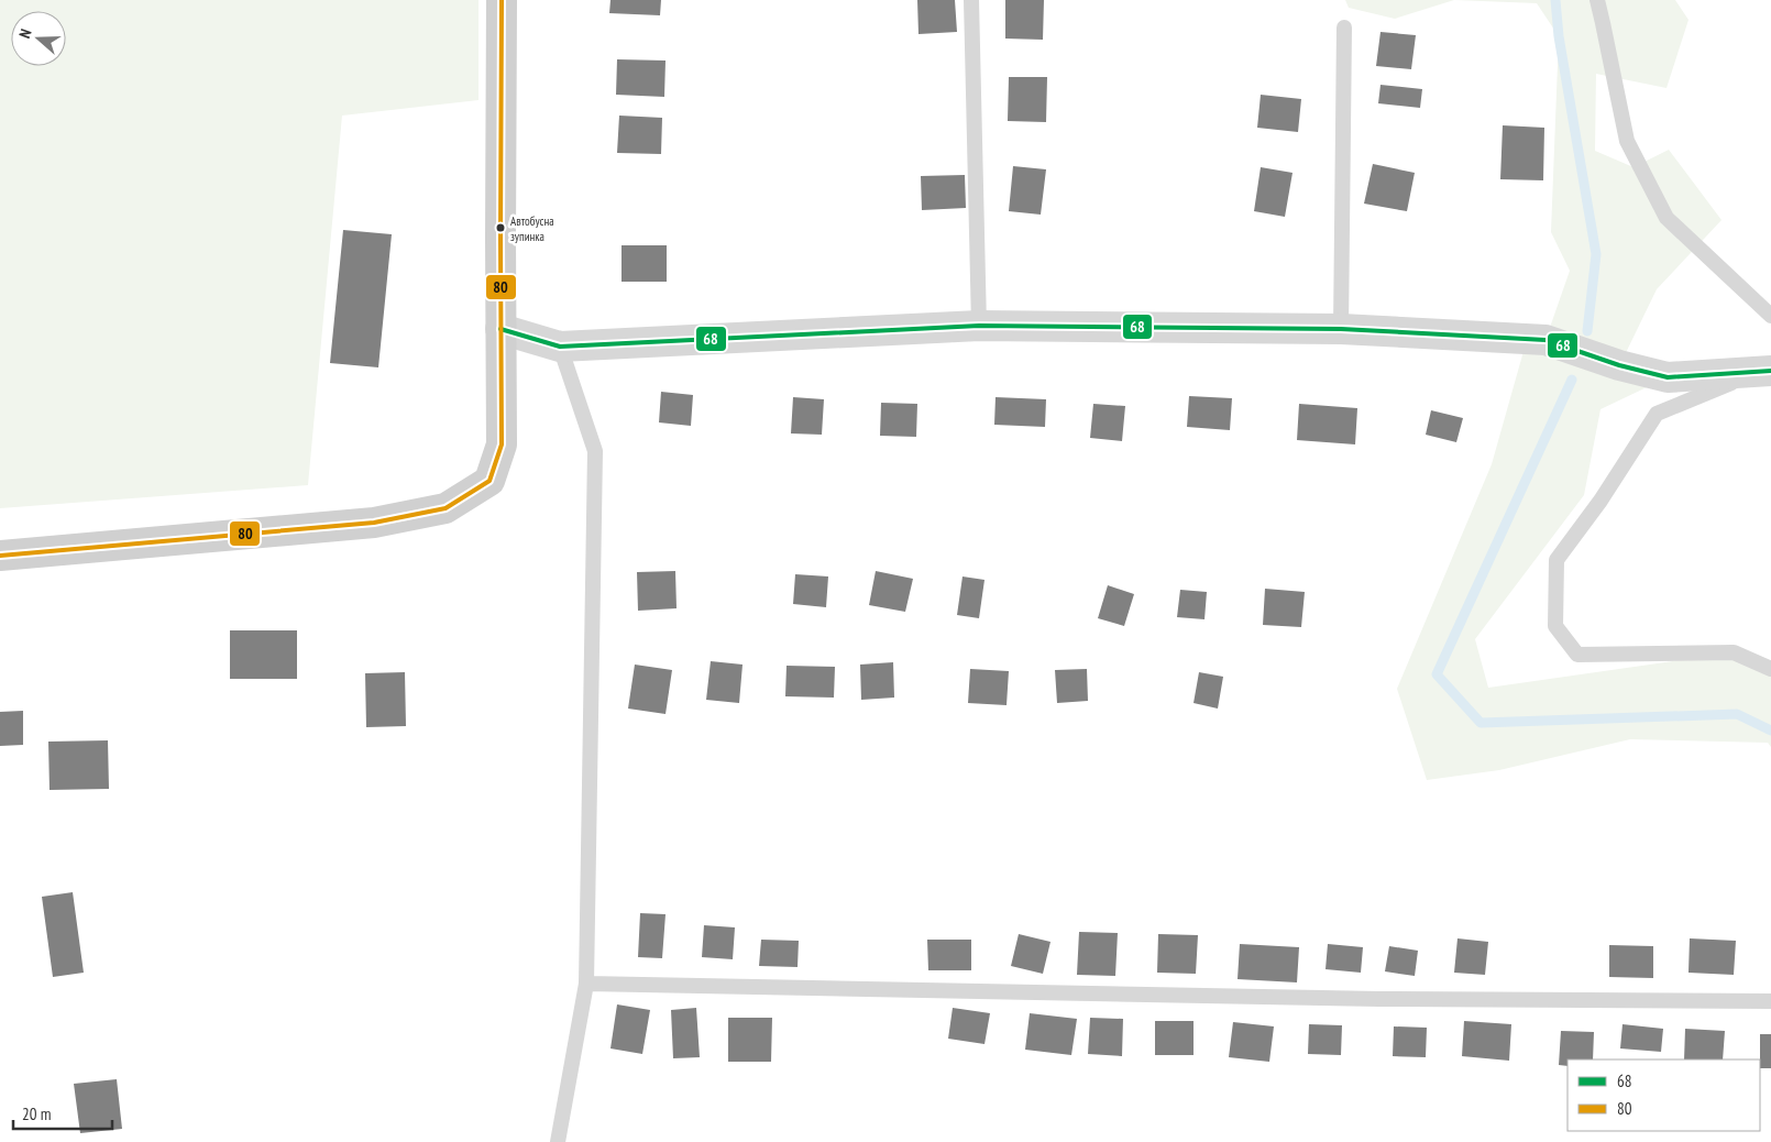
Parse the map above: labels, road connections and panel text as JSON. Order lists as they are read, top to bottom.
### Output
{
  "places": ["Автобусна зупинка"],
  "lines": ["transit line 80", "transit line 68"],
  "legend": ["68", "80"],
  "scale_bar": "20 m",
  "north": "left"
}
